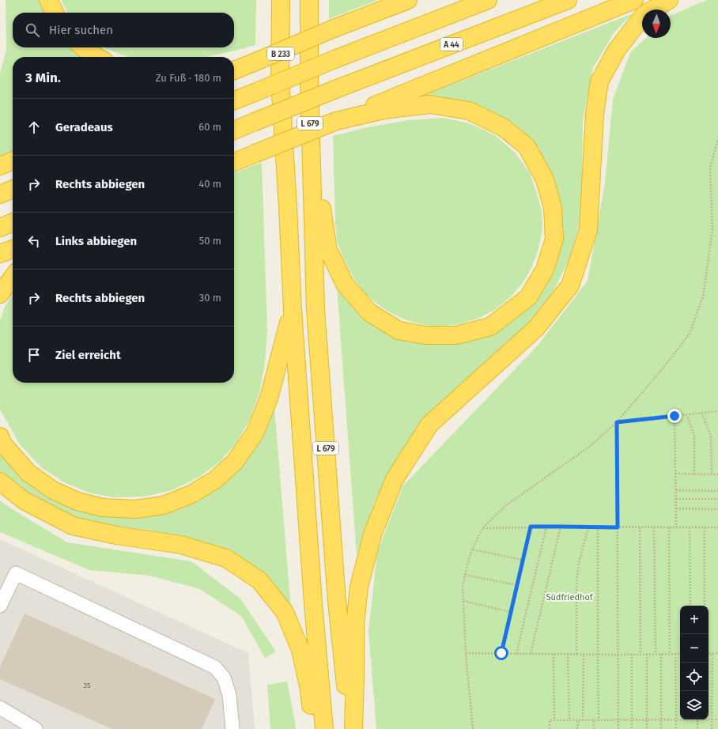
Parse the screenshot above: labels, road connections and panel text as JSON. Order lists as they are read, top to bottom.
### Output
{
  "streets": {
    "highway": ["A 44", "B 233", "L 679"]
  },
  "crossings": [
    ["B 233", "L 679"]
  ],
  "parks": ["Südfriedhof"],
  "house_numbers": ["35"],
  "north": "bottom",
  "page": {
    "search": "Hier suchen",
    "heading": ["3 Min.", "Zu Fuß · 180 m"],
    "list": [
      ["Geradeaus", "60 m"],
      ["Rechts abbiegen", "40 m"],
      ["Links abbiegen", "50 m"],
      ["Rechts abbiegen", "30 m"],
      "Ziel erreicht"
    ],
    "map_buttons": ["+", "−"]
  }
}
